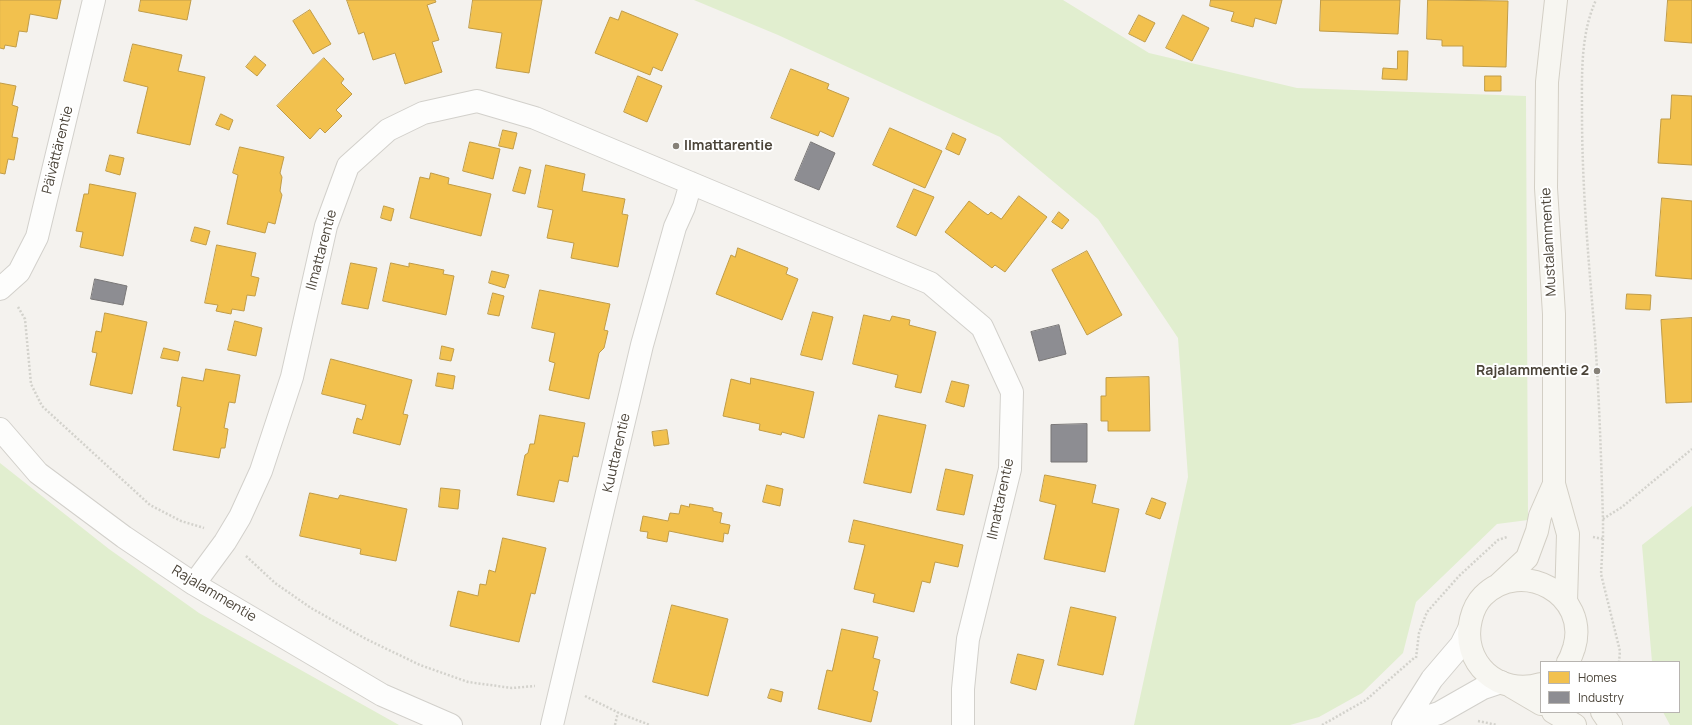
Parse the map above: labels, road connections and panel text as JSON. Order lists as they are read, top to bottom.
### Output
{
  "streets": {
    "street": [
      "Päivättärentie",
      "Mustalammentie",
      "Ilmattarentie",
      "Kuuttarentie",
      "Rajalammentie"
    ]
  },
  "crossings": [
    ["Ilmattarentie", "Kuuttarentie"],
    ["Ilmattarentie", "Rajalammentie"]
  ],
  "places": ["Ilmattarentie", "Rajalammentie 2"],
  "legend": ["Homes", "Industry"]
}
